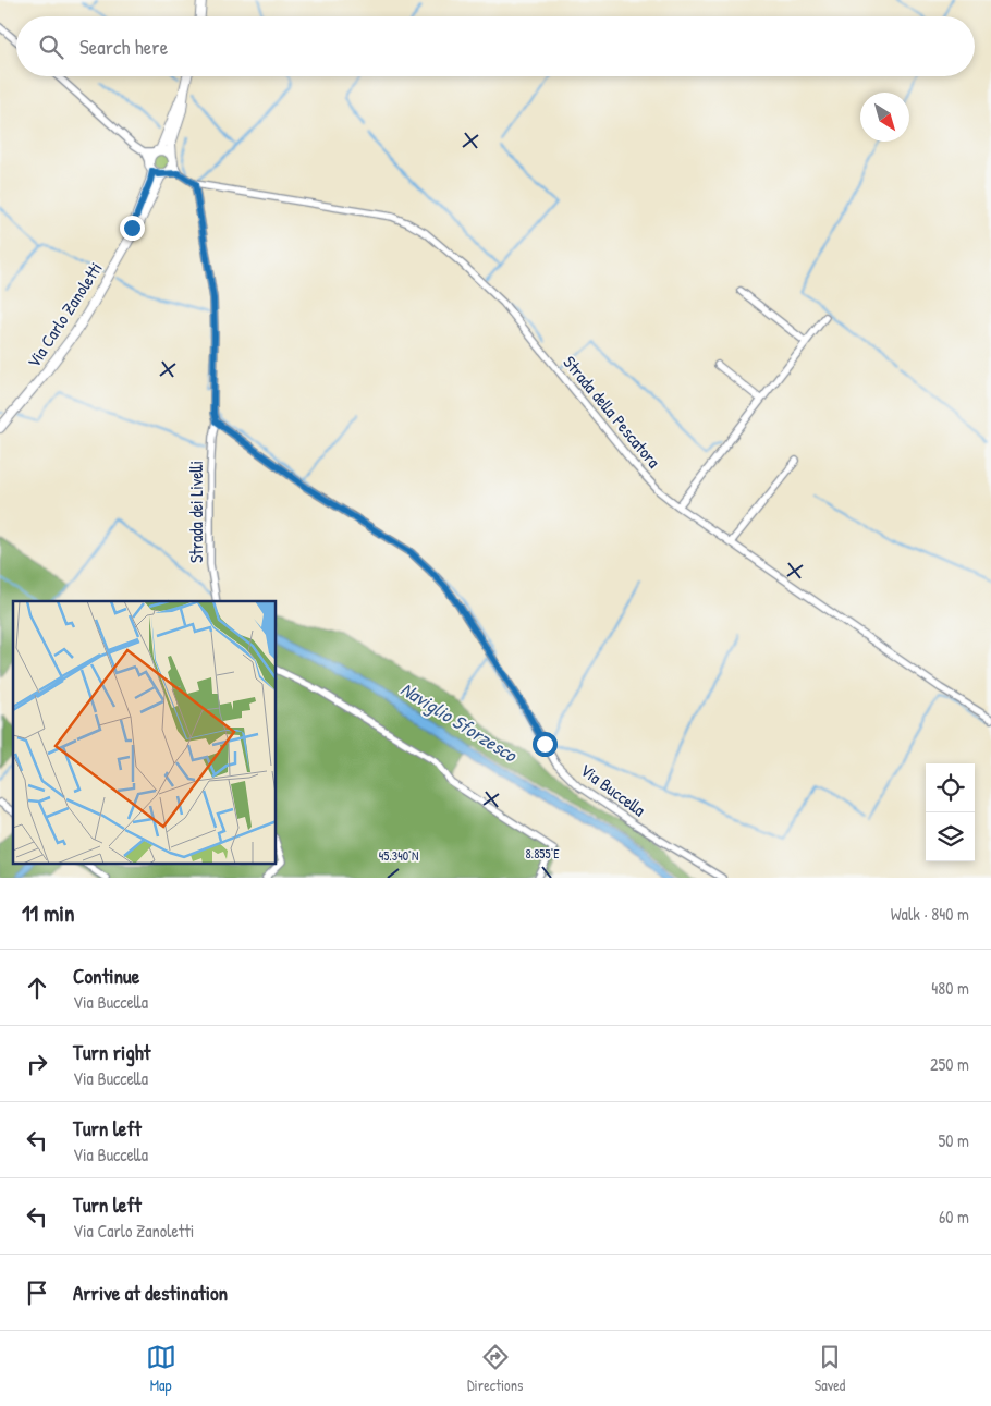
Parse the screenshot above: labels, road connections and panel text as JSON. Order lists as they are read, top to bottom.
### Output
{
  "streets": {
    "main road": ["Via Carlo Zanoletti"],
    "street": ["Strada della Pescatora", "Strada dei Livelli", "Via Buccella"]
  },
  "crossings": [
    ["Strada dei Livelli", "Via Buccella"]
  ],
  "water": ["Naviglio Sforzesco"],
  "north": "bottom right",
  "page": {
    "search": "Search here",
    "heading": ["11 min", "Walk · 840 m"],
    "list": [
      ["Continue", "Via Buccella", "480 m"],
      ["Turn right", "Via Buccella", "250 m"],
      ["Turn left", "Via Buccella", "50 m"],
      ["Turn left", "Via Carlo Zanoletti", "60 m"],
      "Arrive at destination"
    ],
    "nav": ["Map", "Directions", "Saved"]
  },
  "coordinates": ["8.855°E", "45.340°N"]
}
